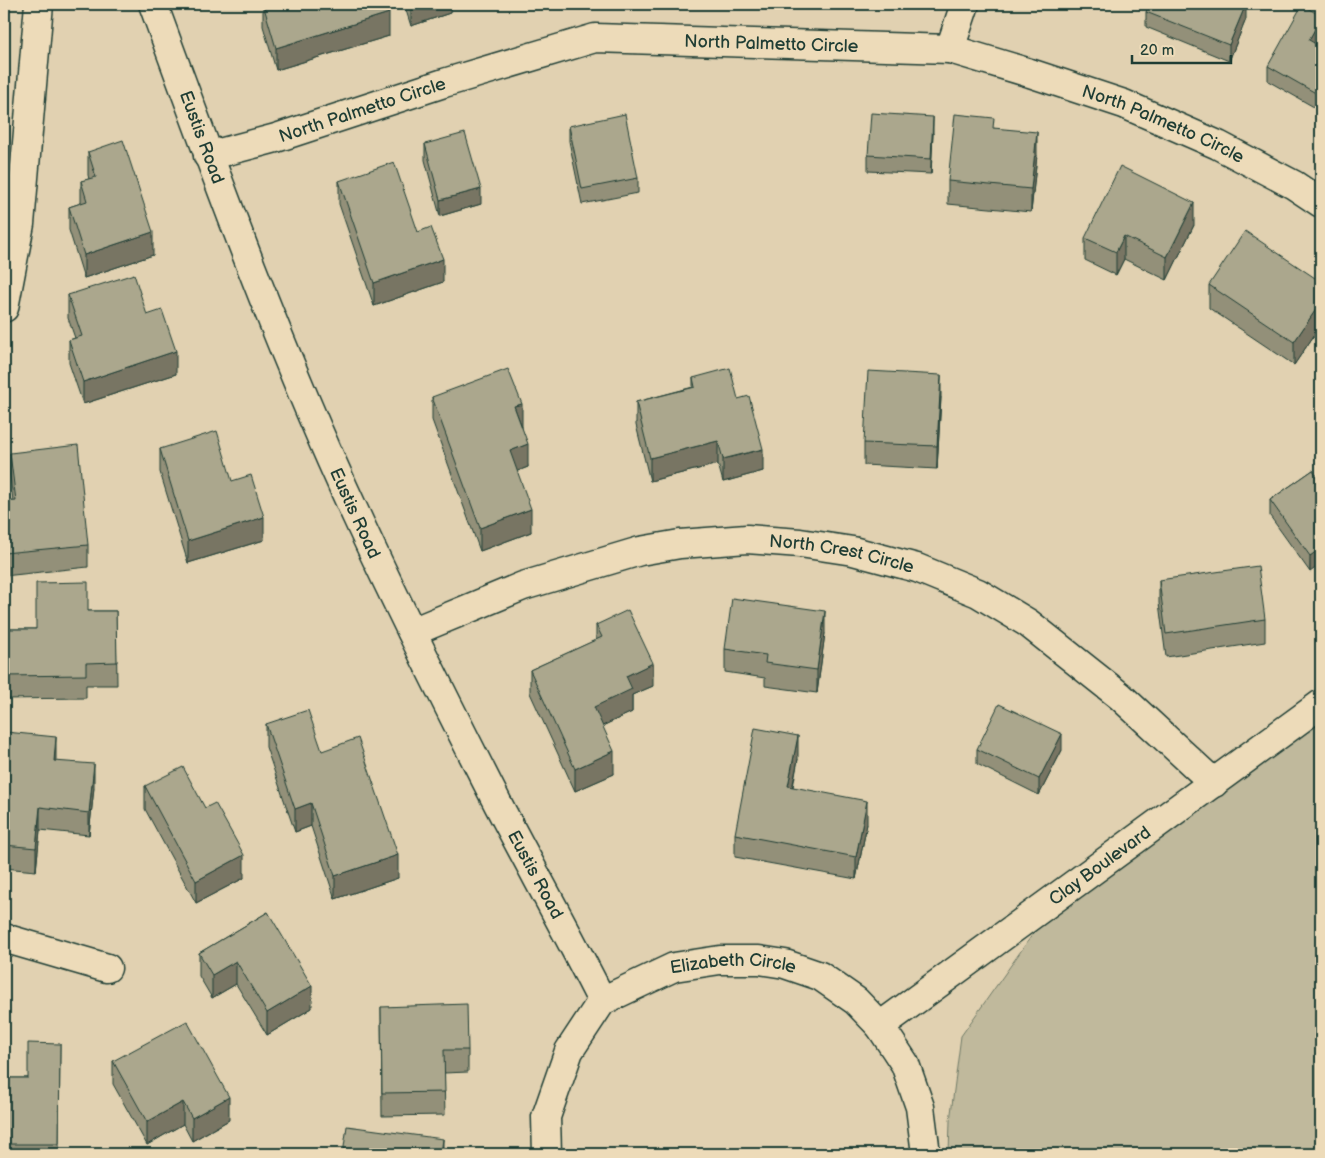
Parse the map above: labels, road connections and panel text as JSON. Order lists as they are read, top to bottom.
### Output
{
  "streets": {
    "street": [
      "North Palmetto Circle",
      "Eustis Road",
      "North Crest Circle",
      "Clay Boulevard",
      "Elizabeth Circle"
    ]
  },
  "crossings": [
    ["North Palmetto Circle", "Eustis Road"],
    ["Eustis Road", "North Crest Circle"],
    ["Eustis Road", "Elizabeth Circle"],
    ["North Crest Circle", "Clay Boulevard"],
    ["Clay Boulevard", "Elizabeth Circle"]
  ],
  "scale_bar": "20 m"
}
